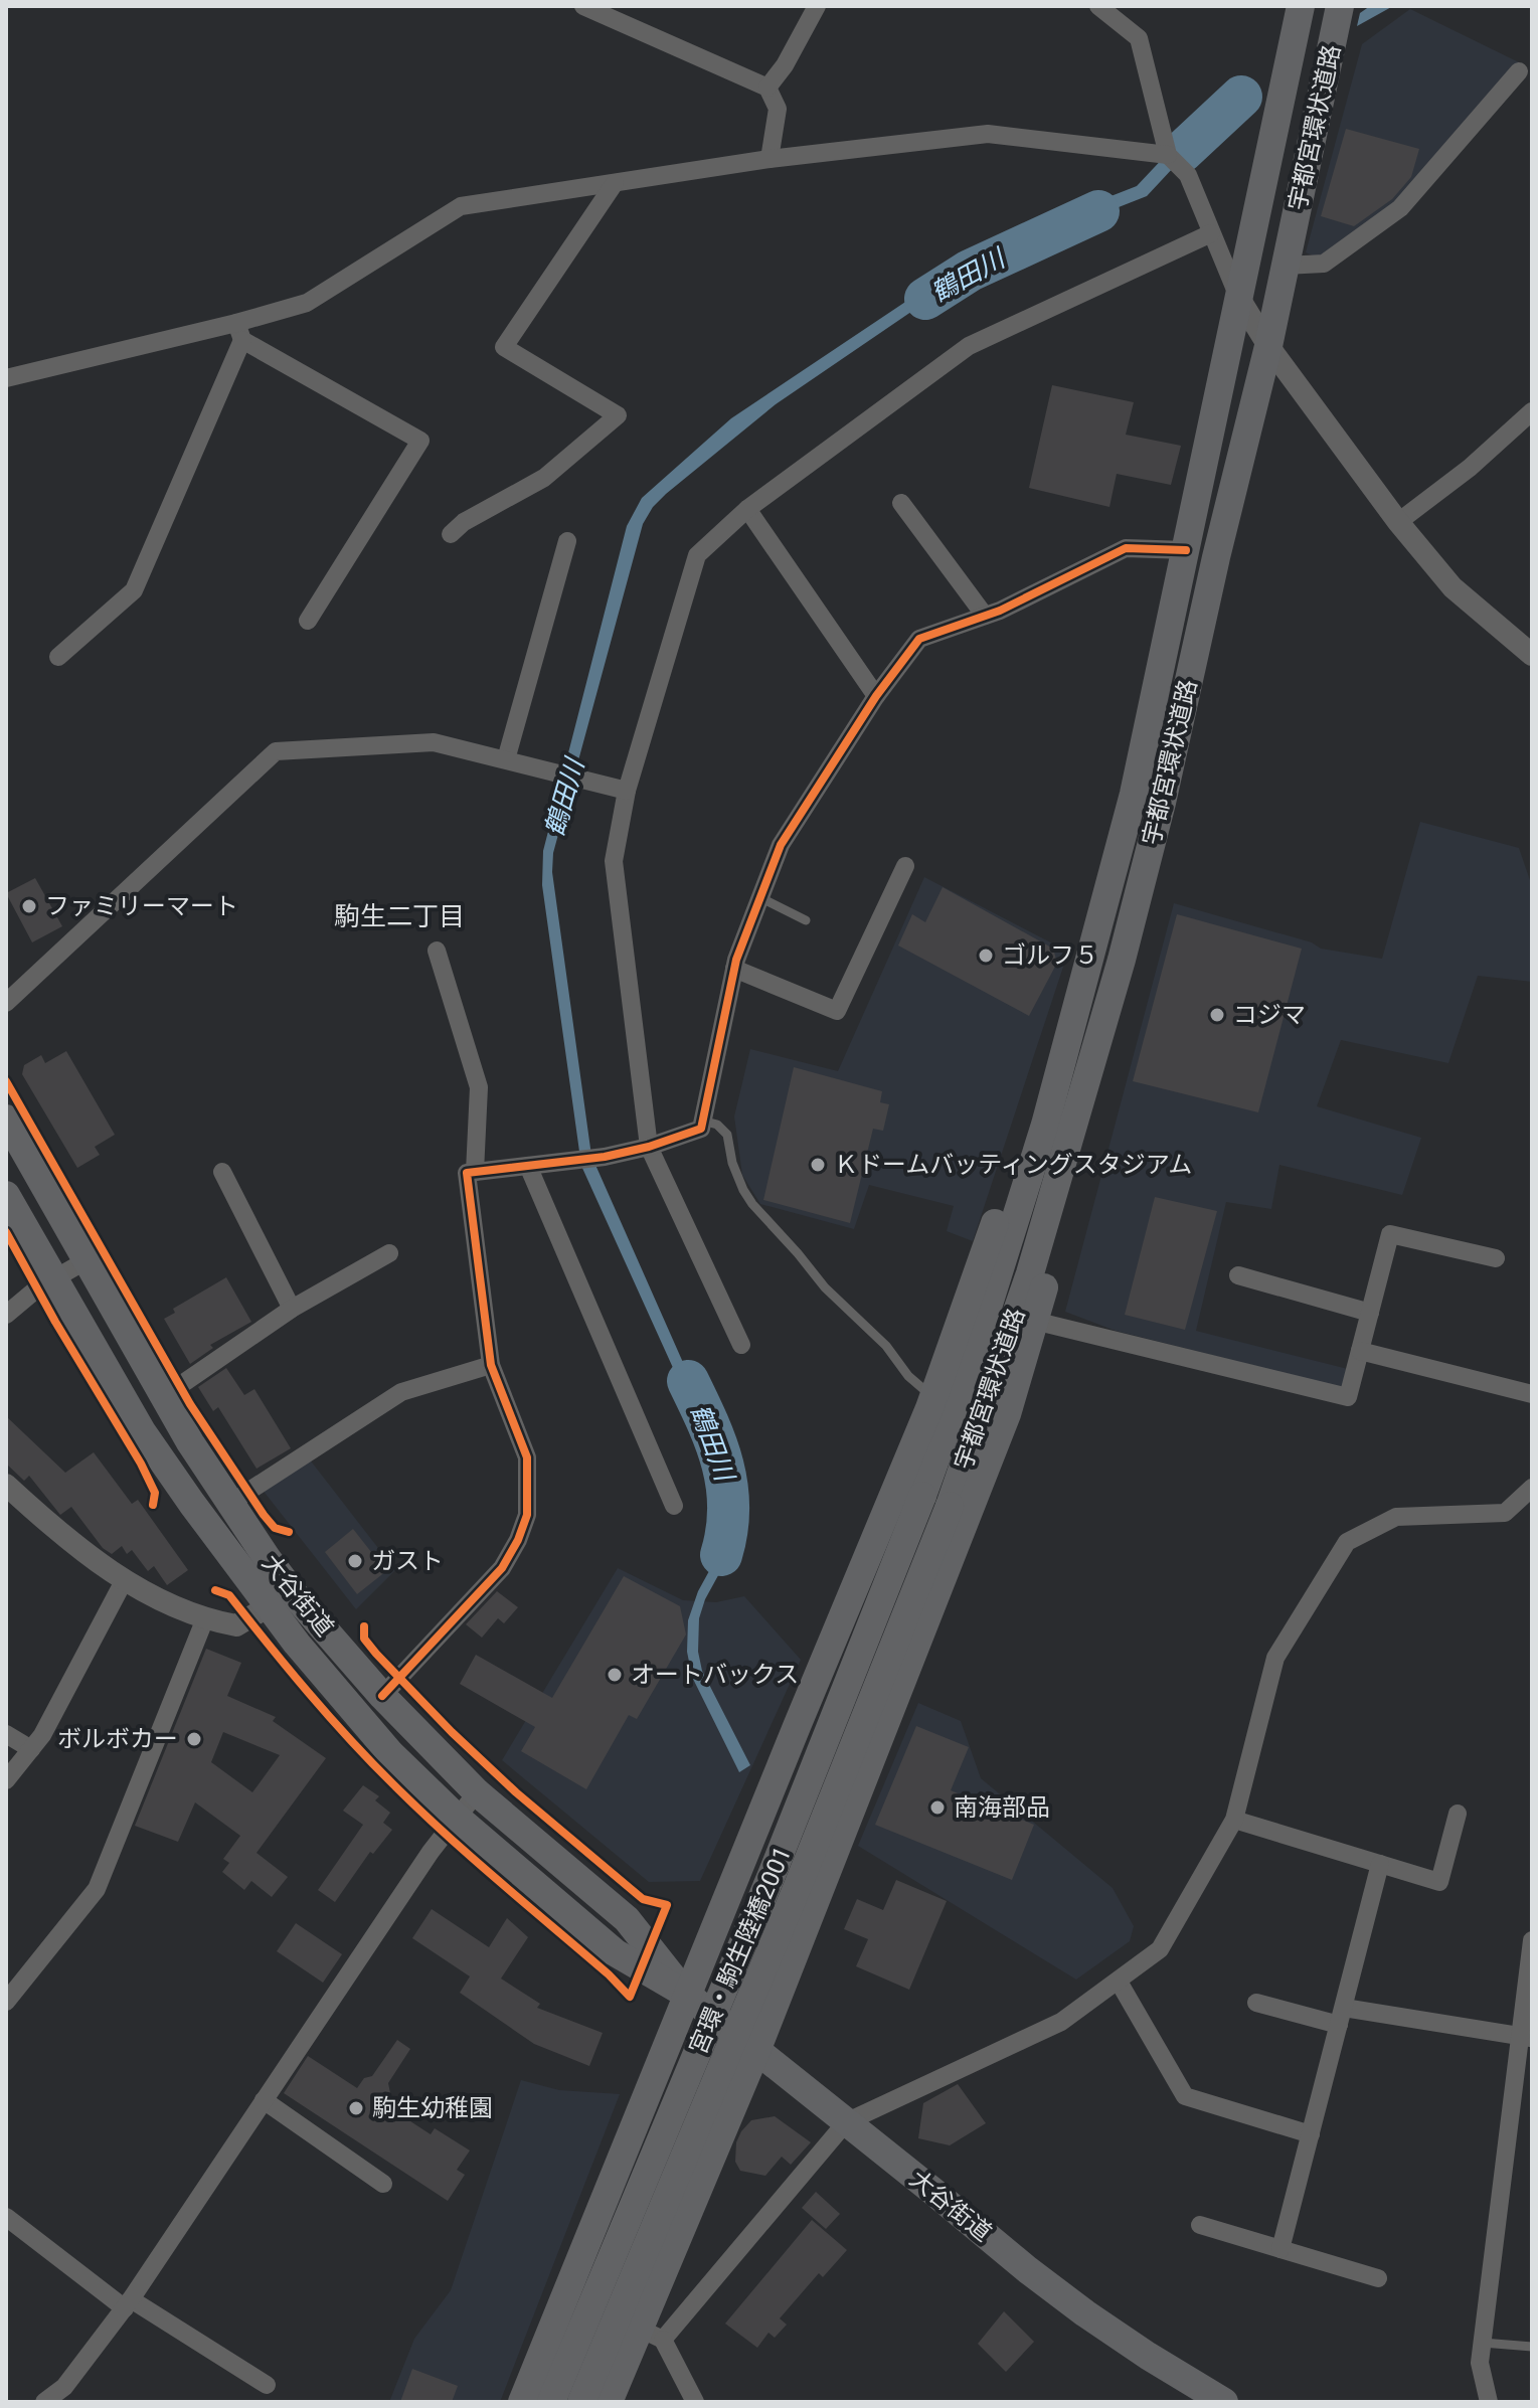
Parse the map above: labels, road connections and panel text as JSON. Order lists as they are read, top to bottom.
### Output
{
  "streets": {
    "main road": ["宇都宮環状道路", "大谷街道", "宮環・駒生陸橋2001"]
  },
  "crossings": [
    ["宇都宮環状道路", "宮環・駒生陸橋2001"]
  ],
  "districts": ["駒生二丁目"],
  "water": ["鶴田川"],
  "places": [
    "ファミリーマート",
    "ゴルフ５",
    "コジマ",
    "Ｋドームバッティングスタジアム",
    "ガスト",
    "オートバックス",
    "ボルボカー",
    "南海部品",
    "駒生幼稚園"
  ]
}
